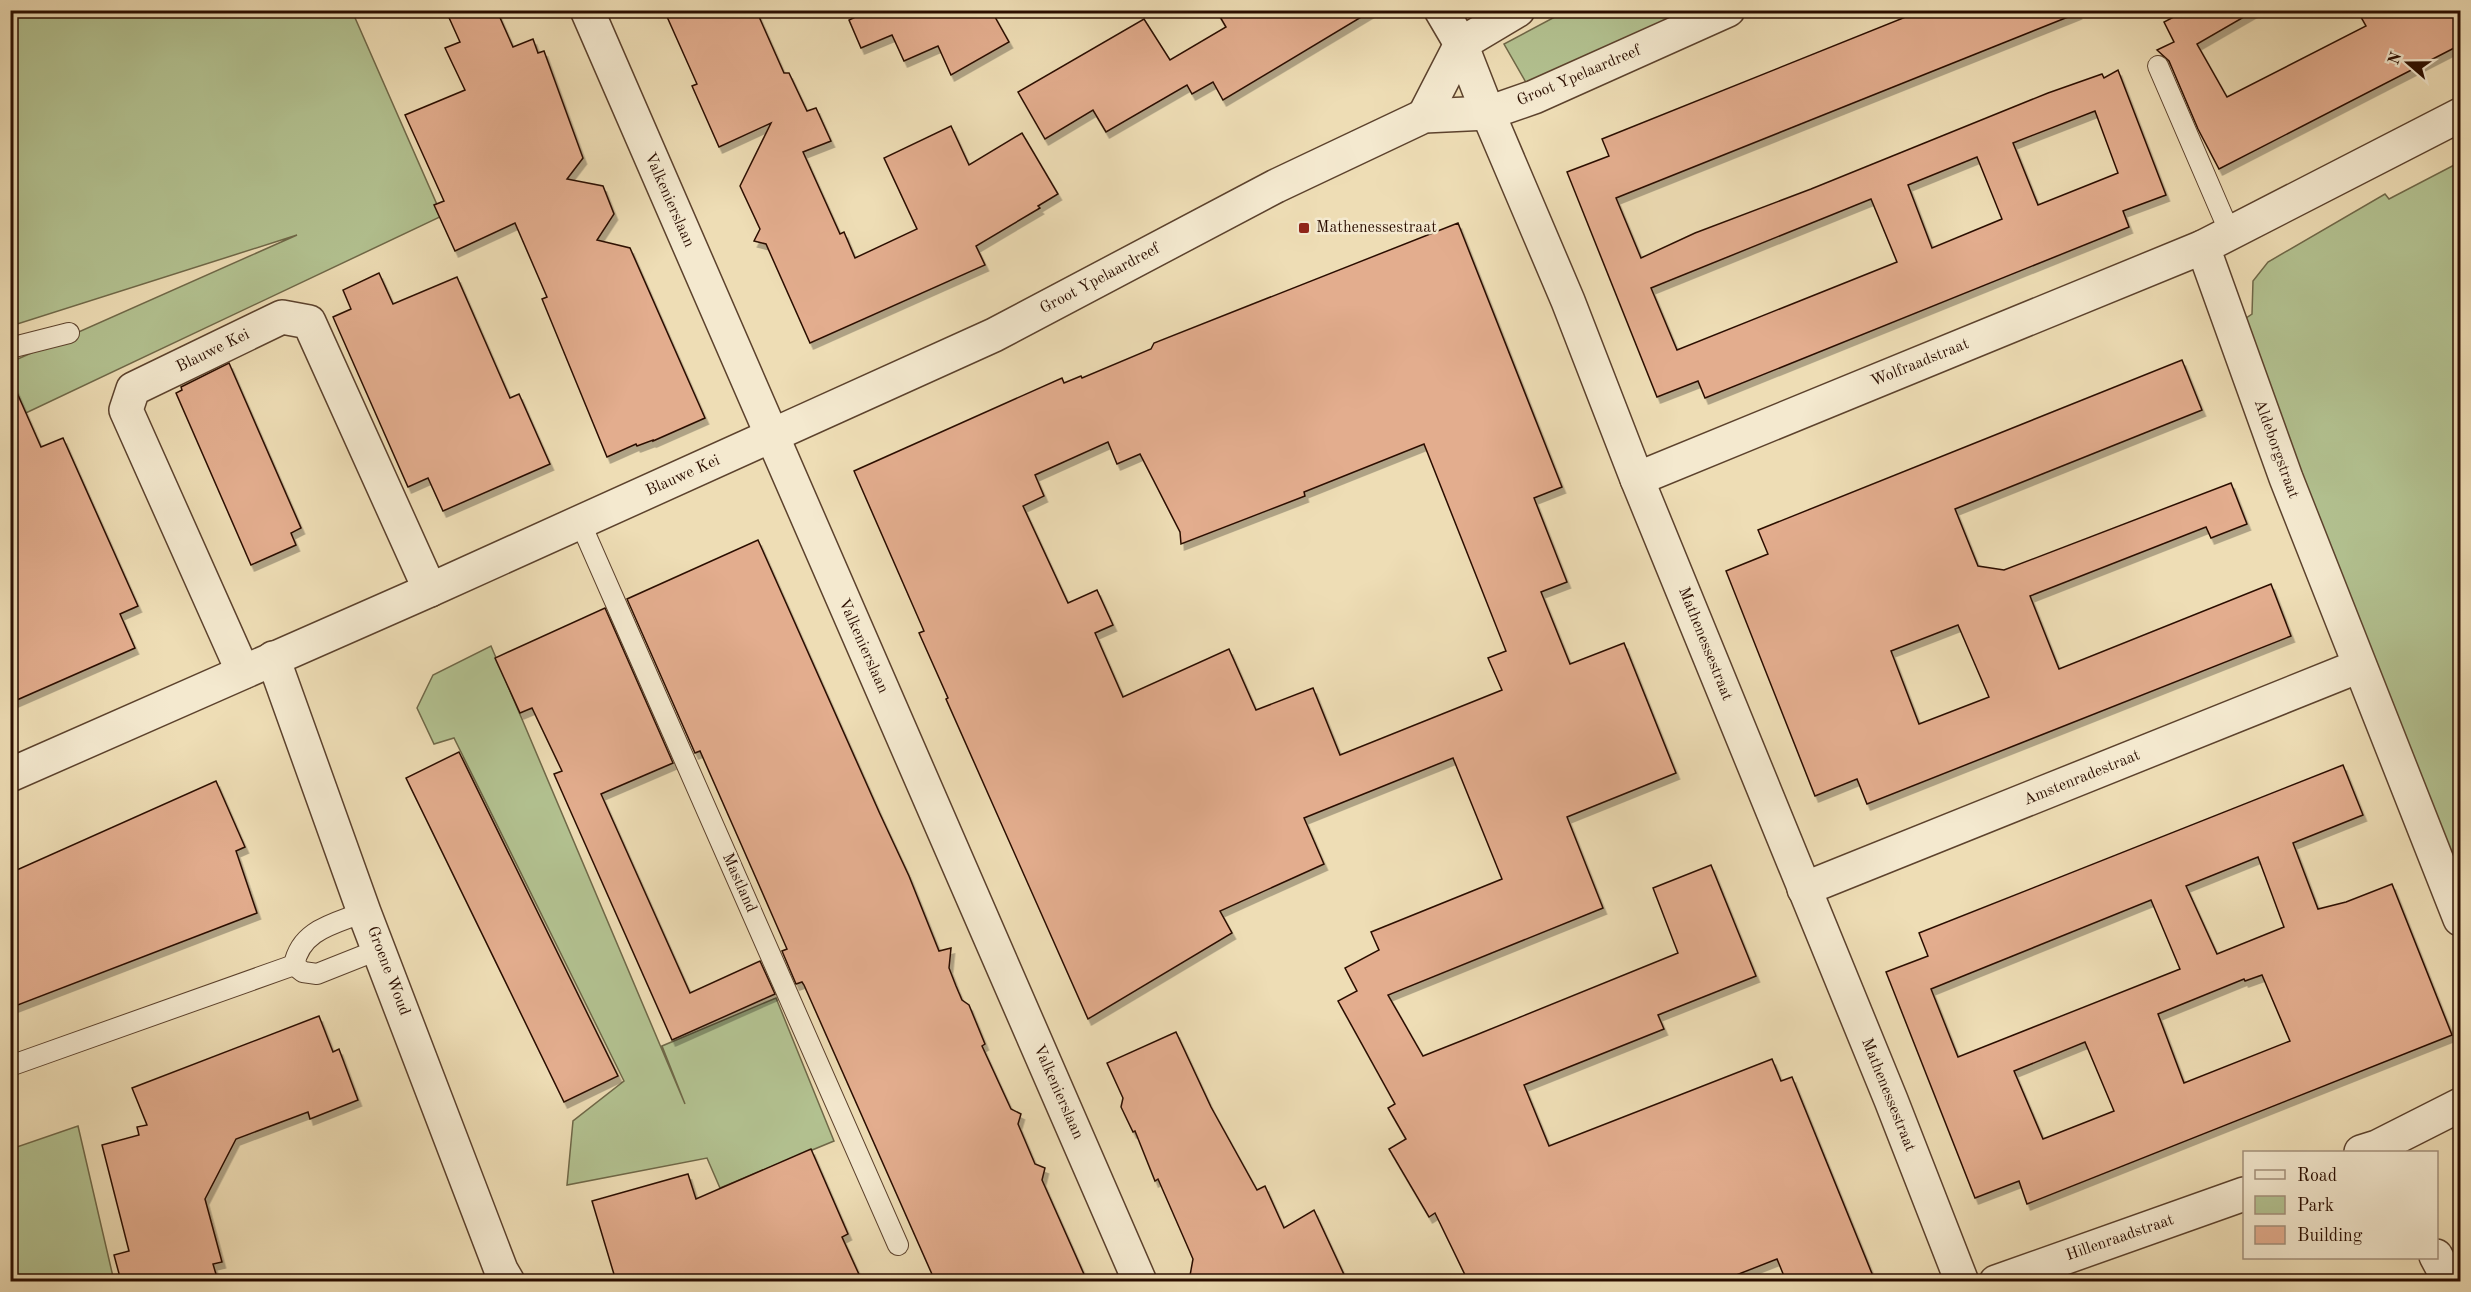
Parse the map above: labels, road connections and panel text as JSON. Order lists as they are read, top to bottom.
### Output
{
  "streets": {
    "street": [
      "Groot Ypelaardreef",
      "Valkenierslaan",
      "Blauwe Kei",
      "Wolfraadstraat",
      "Aldeborgstraat",
      "Mathenessestraat",
      "Amstenradestraat",
      "Groene Woud",
      "Hillenraadstraat"
    ],
    "lane": ["Mastland"]
  },
  "crossings": [
    ["Groot Ypelaardreef", "Valkenierslaan"],
    ["Groot Ypelaardreef", "Blauwe Kei"],
    ["Groot Ypelaardreef", "Mathenessestraat"],
    ["Valkenierslaan", "Blauwe Kei"],
    ["Blauwe Kei", "Mastland"],
    ["Blauwe Kei", "Groene Woud"],
    ["Wolfraadstraat", "Aldeborgstraat"],
    ["Wolfraadstraat", "Mathenessestraat"],
    ["Aldeborgstraat", "Amstenradestraat"],
    ["Mathenessestraat", "Amstenradestraat"]
  ],
  "places": {
    "transit": ["Mathenessestraat"]
  },
  "legend": ["Road", "Park", "Building"],
  "north": "left"
}
